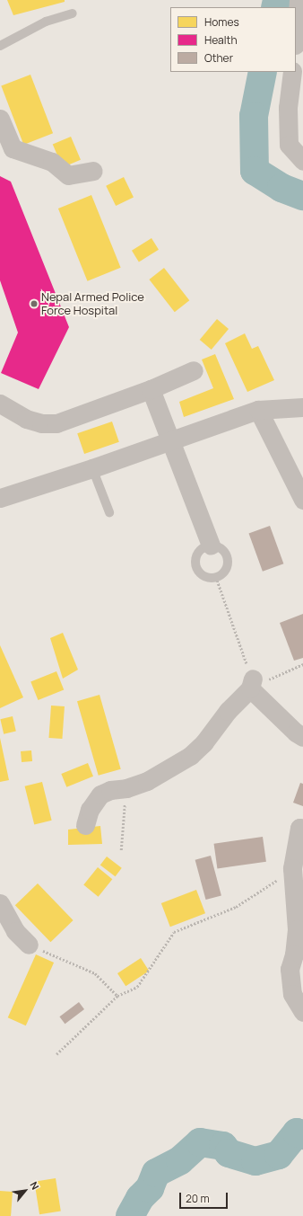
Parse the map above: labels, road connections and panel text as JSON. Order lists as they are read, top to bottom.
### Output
{
  "places": ["Nepal Armed Police Force Hospital"],
  "legend": ["Homes", "Health", "Other"],
  "scale_bar": "20 m",
  "north": "top right"
}
